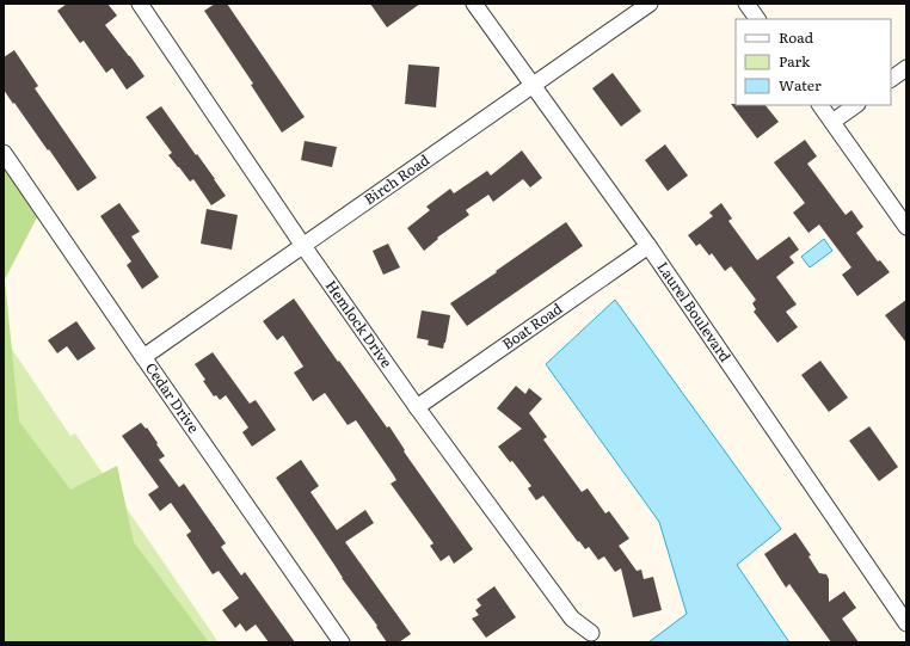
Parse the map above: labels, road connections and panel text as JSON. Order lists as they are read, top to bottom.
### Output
{
  "streets": {
    "street": [
      "Birch Road",
      "Laurel Boulevard",
      "Hemlock Drive",
      "Boat Road",
      "Cedar Drive"
    ]
  },
  "crossings": [
    ["Birch Road", "Laurel Boulevard"],
    ["Birch Road", "Hemlock Drive"],
    ["Birch Road", "Cedar Drive"],
    ["Laurel Boulevard", "Boat Road"],
    ["Hemlock Drive", "Boat Road"]
  ],
  "legend": ["Road", "Park", "Water"]
}
